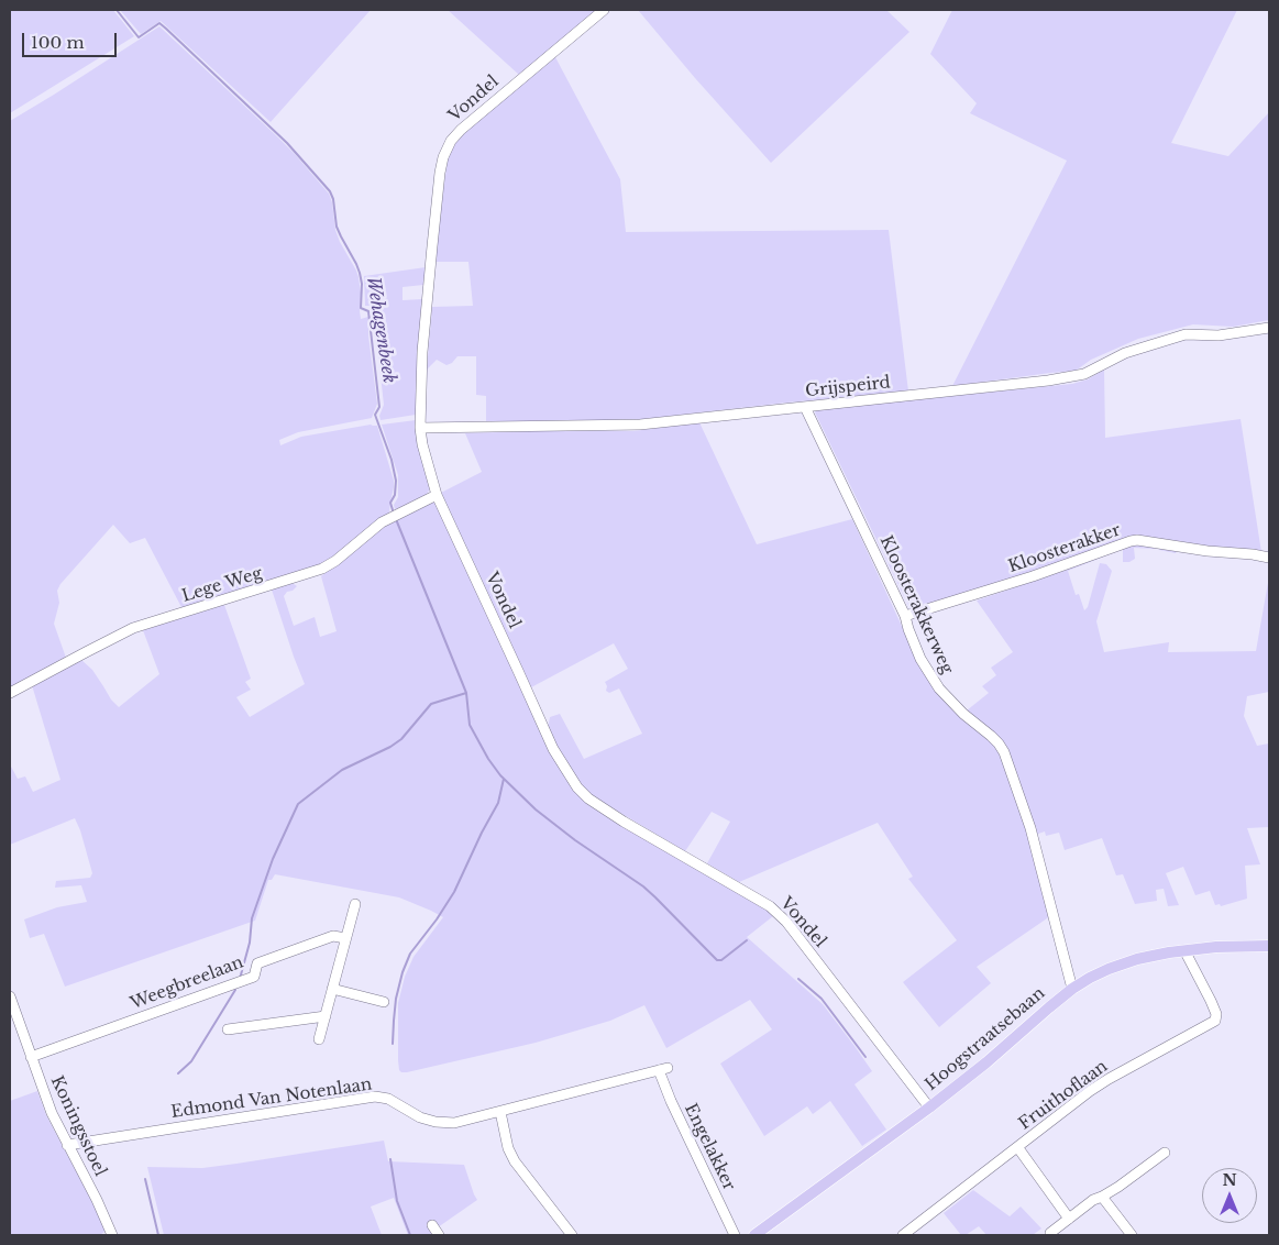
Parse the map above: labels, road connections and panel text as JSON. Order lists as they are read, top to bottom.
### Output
{
  "streets": {
    "main road": ["Hoogstraatsebaan"],
    "street": [
      "Vondel",
      "Grijspeird",
      "Kloosterakker",
      "Lege Weg",
      "Kloosterakkerweg",
      "Weegbreelaan",
      "Fruithoflaan",
      "Edmond Van Notenlaan",
      "Koningsstoel",
      "Engelakker"
    ]
  },
  "crossings": [
    ["Vondel", "Grijspeird"],
    ["Vondel", "Lege Weg"],
    ["Vondel", "Hoogstraatsebaan"],
    ["Grijspeird", "Kloosterakkerweg"],
    ["Kloosterakker", "Kloosterakkerweg"],
    ["Kloosterakkerweg", "Hoogstraatsebaan"],
    ["Weegbreelaan", "Koningsstoel"],
    ["Hoogstraatsebaan", "Fruithoflaan"],
    ["Edmond Van Notenlaan", "Koningsstoel"],
    ["Edmond Van Notenlaan", "Engelakker"]
  ],
  "water": ["Wehagenbeek"],
  "scale_bar": "100 m",
  "north": "top"
}
